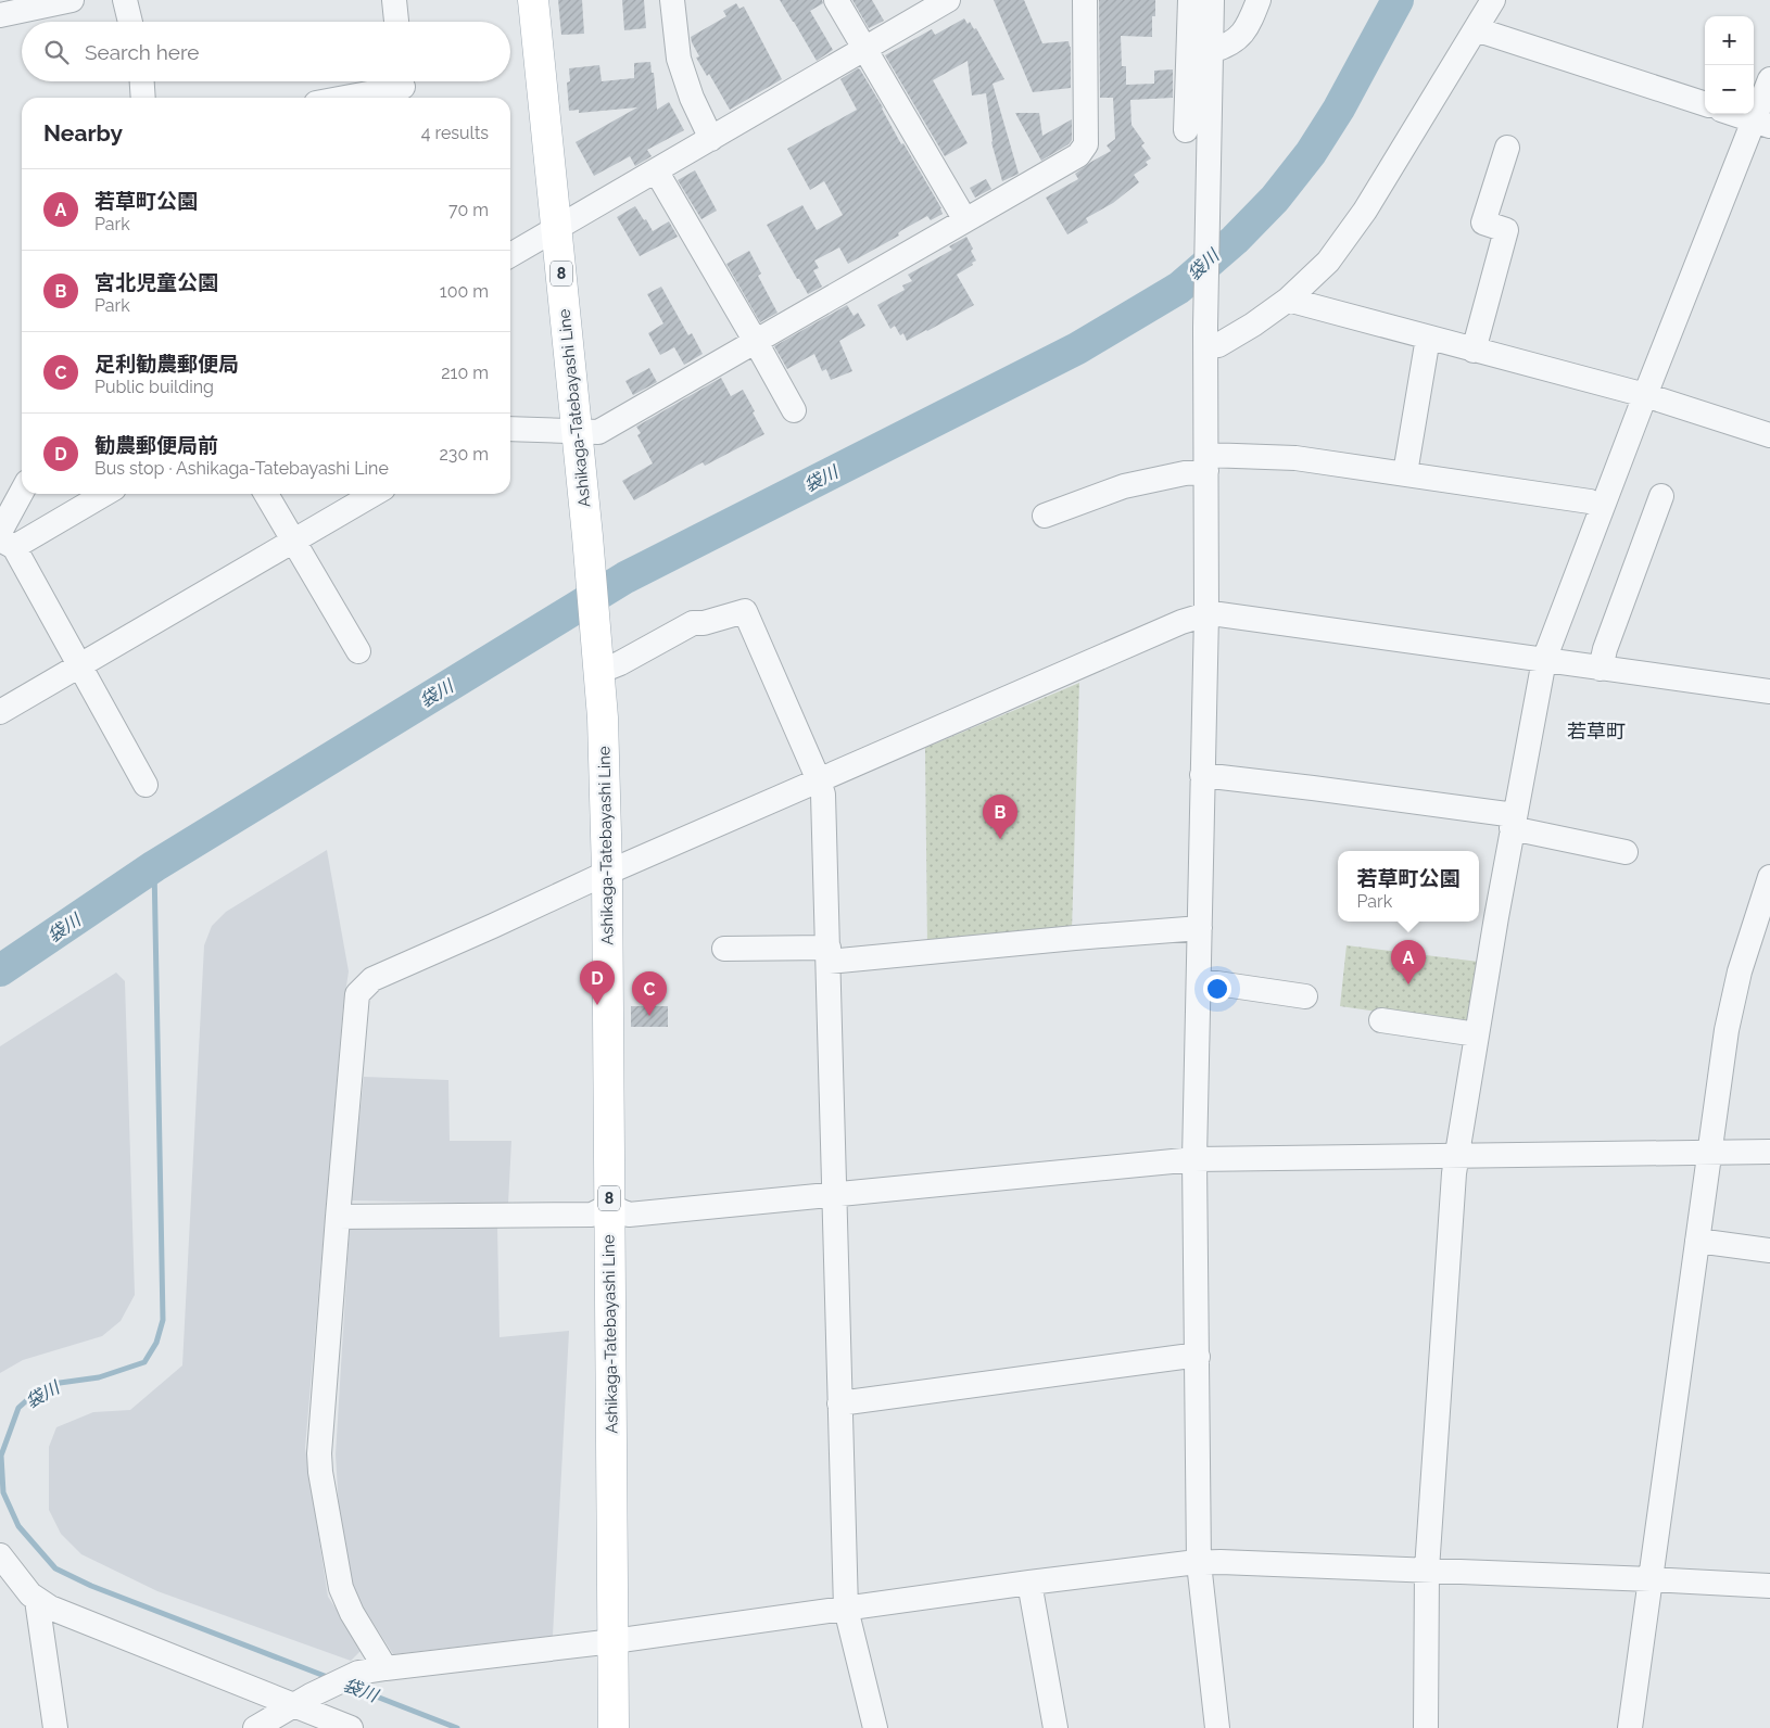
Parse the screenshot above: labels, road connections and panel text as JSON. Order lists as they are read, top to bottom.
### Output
{
  "streets": {
    "main road": ["8", "Ashikaga-Tatebayashi Line"]
  },
  "districts": ["若草町"],
  "water": ["袋川"],
  "page": {
    "map_buttons": ["+", "−"],
    "search": "Search here",
    "heading": ["Nearby", "4 results"],
    "list": [
      {
        "mark": "A",
        "name": "若草町公園",
        "note": "Park",
        "value": "70 m"
      },
      {
        "mark": "B",
        "name": "宮北児童公園",
        "note": "Park",
        "value": "100 m"
      },
      {
        "mark": "C",
        "name": "足利勧農郵便局",
        "note": "Public building",
        "value": "210 m"
      },
      {
        "mark": "D",
        "name": "勧農郵便局前",
        "note": "Bus stop · Ashikaga-Tatebayashi Line",
        "value": "230 m"
      }
    ],
    "pins": [
      "B",
      "A",
      "D",
      "C"
    ],
    "popup": ["若草町公園", "Park"]
  }
}
